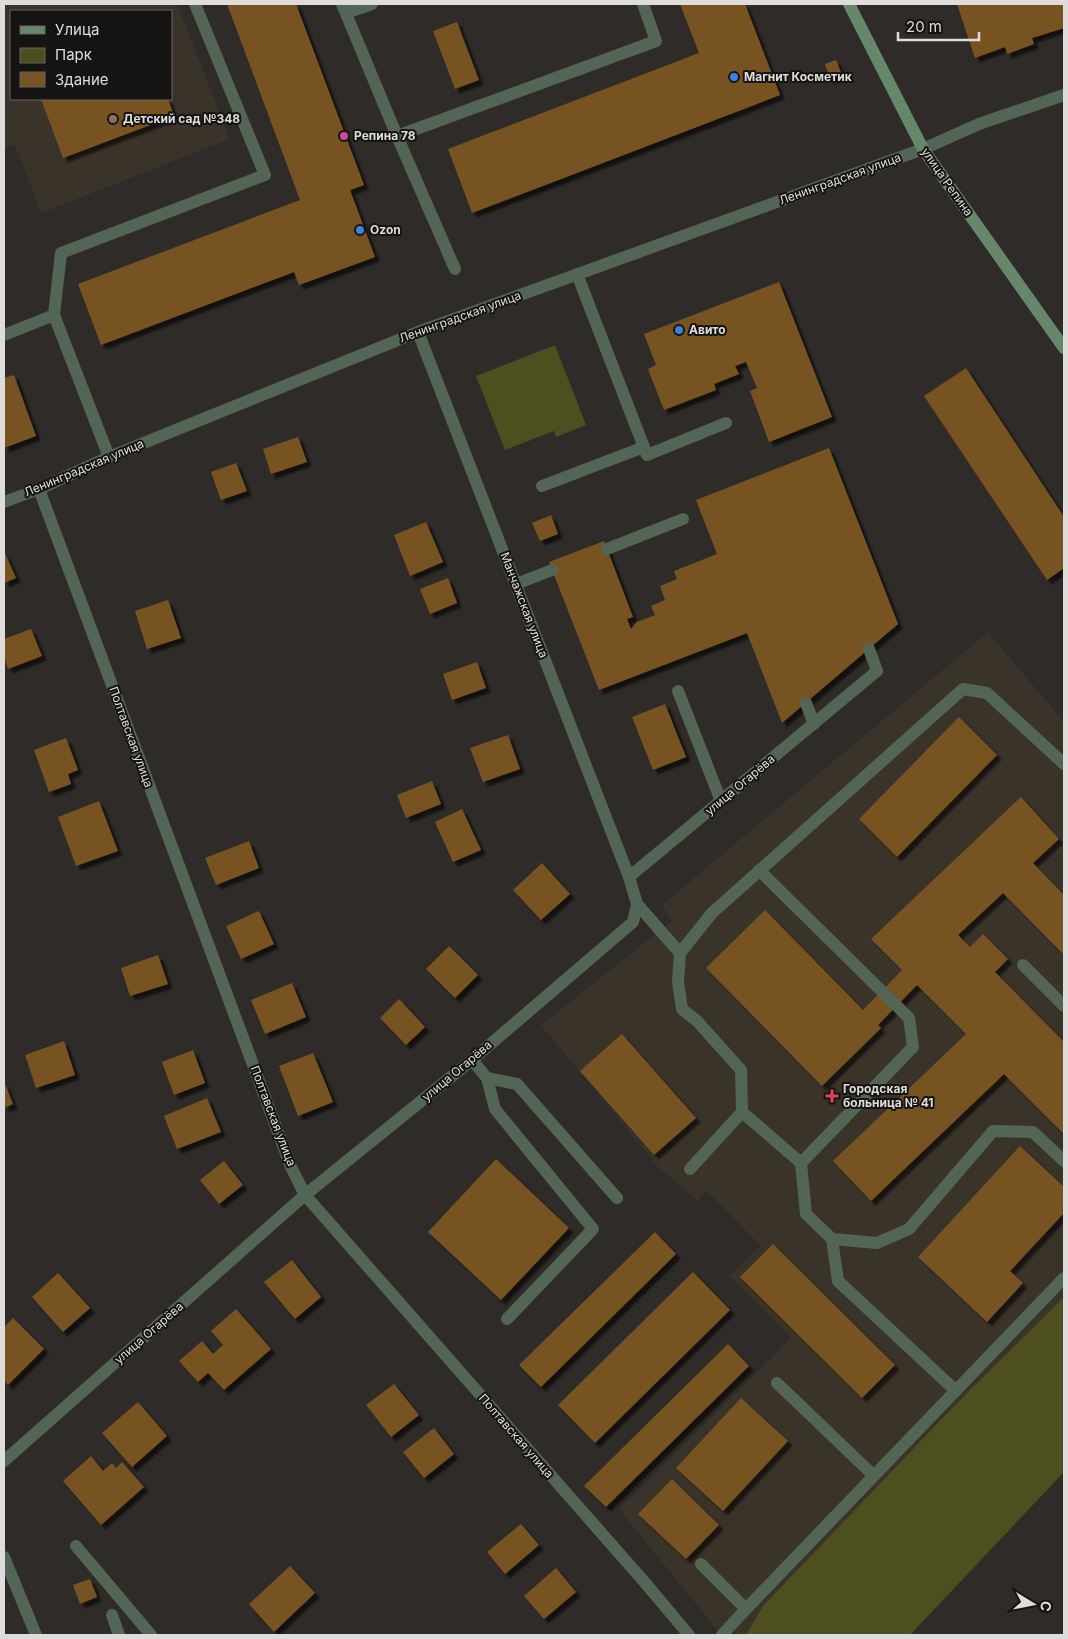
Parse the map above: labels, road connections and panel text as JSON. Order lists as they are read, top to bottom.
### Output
{
  "streets": {
    "main road": ["улица Репина"],
    "street": [
      "Ленинградская улица",
      "Манчажская улица",
      "Полтавская улица",
      "улица Огарёва"
    ]
  },
  "crossings": [
    ["Ленинградская улица", "улица Репина"],
    ["Ленинградская улица", "Манчажская улица"],
    ["Ленинградская улица", "Полтавская улица"],
    ["Манчажская улица", "улица Огарёва"],
    ["Полтавская улица", "улица Огарёва"]
  ],
  "places": {
    "other": [
      "Магнит Косметик",
      "Детский сад №348",
      "Репина 78",
      "Ozon",
      "Авито"
    ],
    "health": ["Городская больница № 41"]
  },
  "legend": ["Улица", "Парк", "Здание"],
  "scale_bar": "20 m",
  "north": "right"
}
